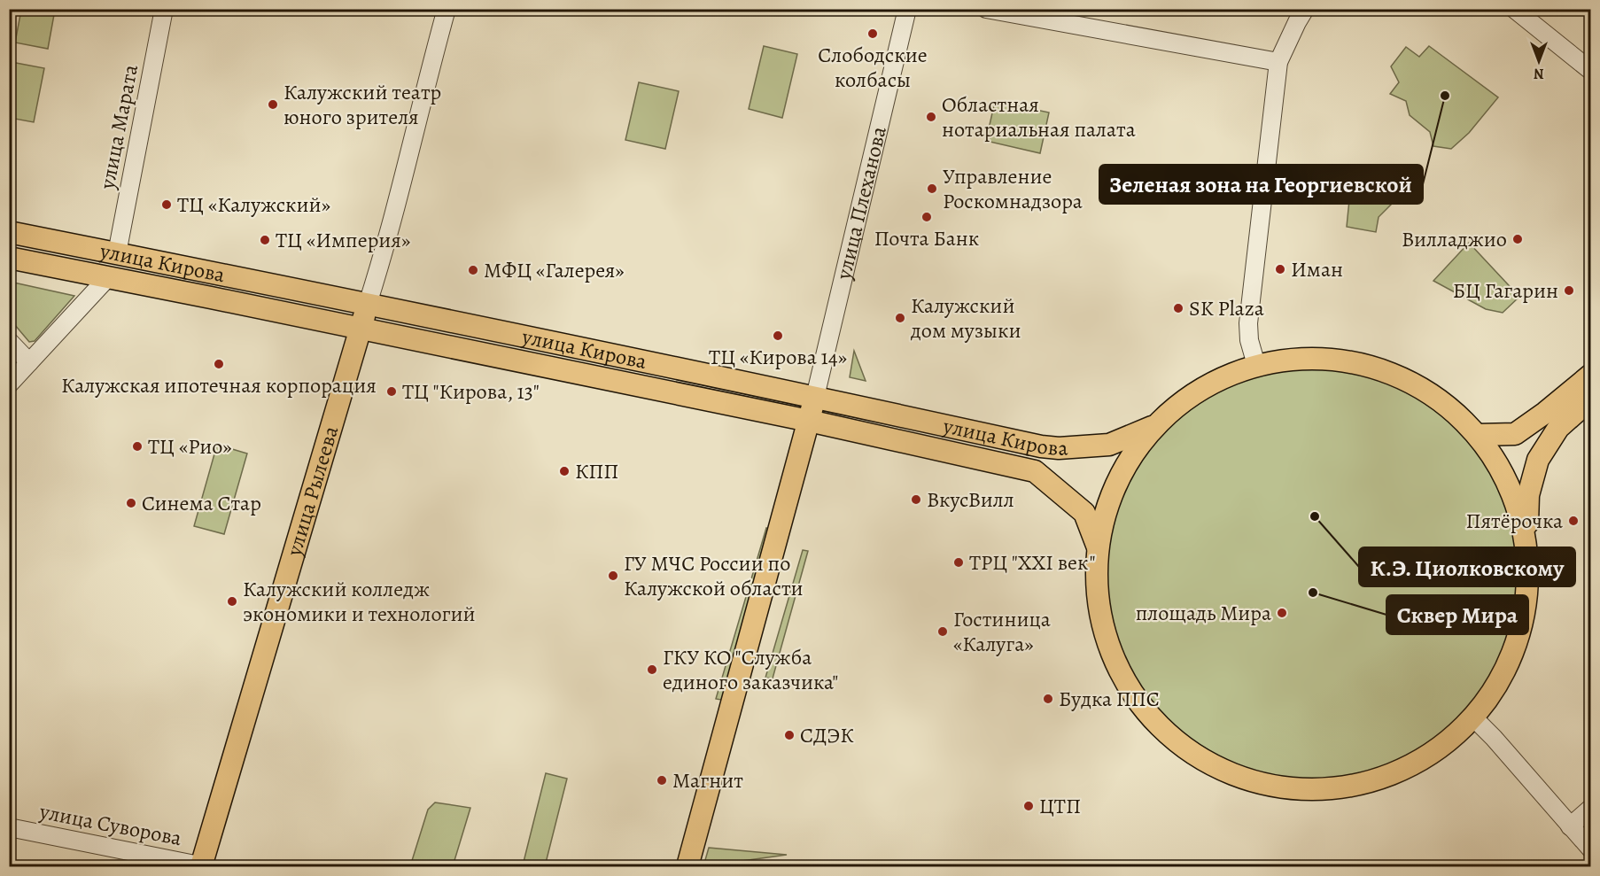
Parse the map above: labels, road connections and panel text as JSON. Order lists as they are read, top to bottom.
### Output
{
  "streets": {
    "main road": ["улица Кирова", "улица Рылеева"],
    "street": ["улица Марата", "улица Плеханова", "улица Суворова"]
  },
  "crossings": [
    ["улица Марата", "улица Кирова"],
    ["улица Плеханова", "улица Кирова"],
    ["улица Кирова", "улица Рылеева"],
    ["улица Рылеева", "улица Суворова"]
  ],
  "places": [
    "Слободские колбасы",
    "Зеленая зона на Георгиевской",
    "Калужский театр юного зрителя",
    "Областная нотариальная палата",
    "Управление Роскомнадзора",
    "ТЦ «Калужский»",
    "Почта Банк",
    "Вилладжио",
    "ТЦ «Империя»",
    "Иман",
    "МФЦ «Галерея»",
    "БЦ Гагарин",
    "SK Plaza",
    "Калужский дом музыки",
    "ТЦ «Кирова 14»",
    "Калужская ипотечная корпорация",
    "ТЦ \"Кирова, 13\"",
    "ТЦ «Рио»",
    "КПП",
    "ВкусВилл",
    "Синема Стар",
    "К.Э. Циолковскому",
    "Пятёрочка",
    "ТРЦ \"XXI век\"",
    "ГУ МЧС России по Калужской области",
    "Сквер Мира",
    "Калужский колледж экономики и технологий",
    "площадь Мира",
    "Гостиница «Калуга»",
    "ГКУ КО \"Служба единого заказчика\"",
    "Будка ППС",
    "СДЭК",
    "Магнит",
    "ЦТП"
  ],
  "north": "bottom"
}
